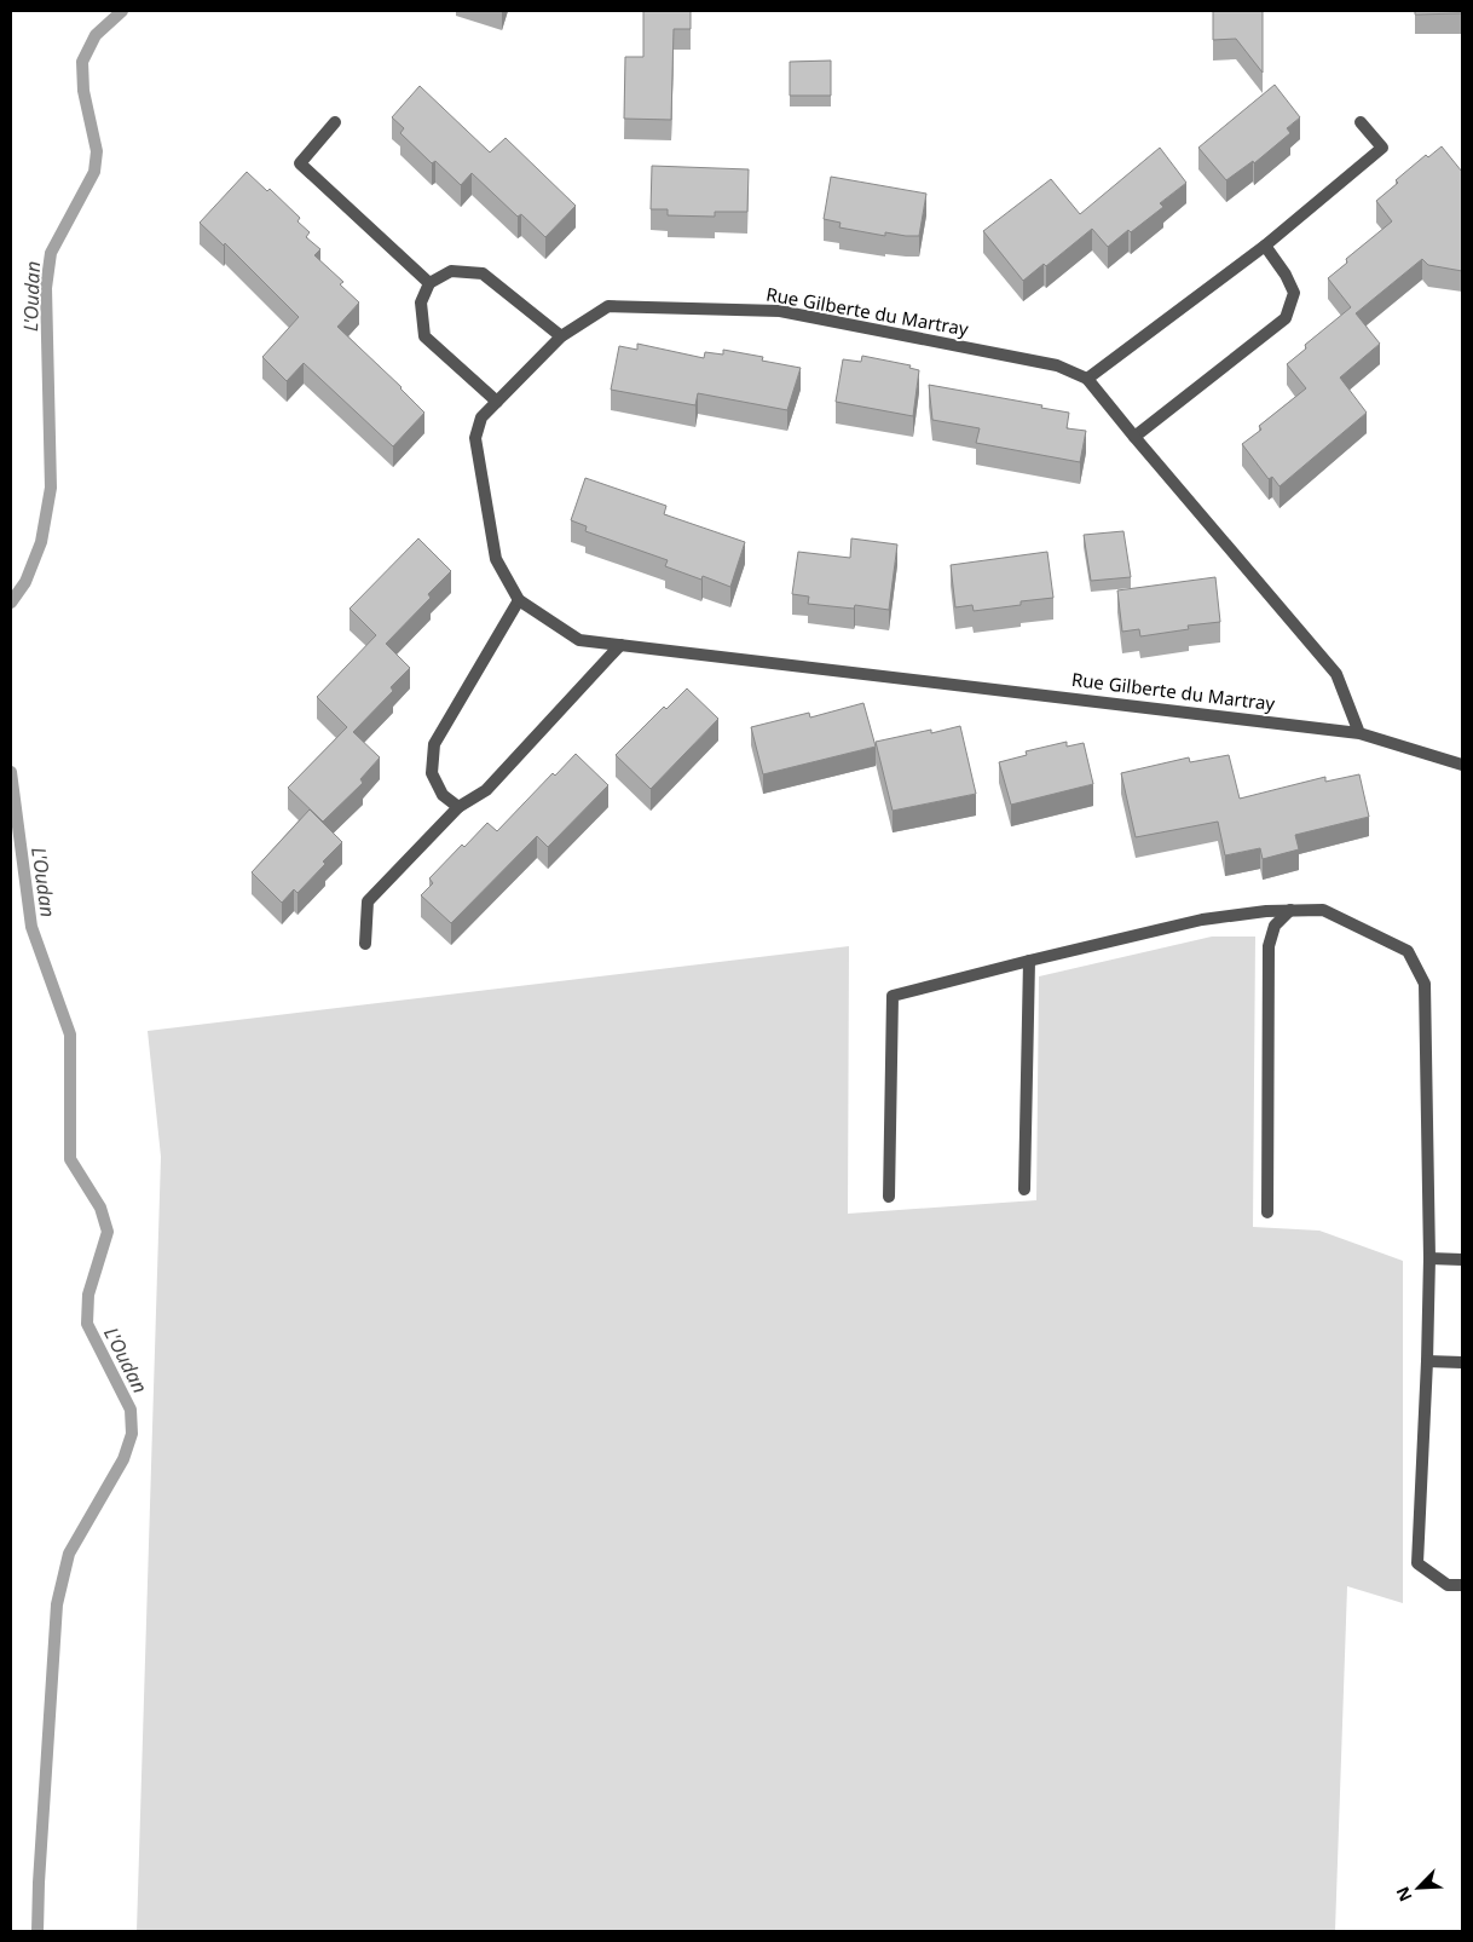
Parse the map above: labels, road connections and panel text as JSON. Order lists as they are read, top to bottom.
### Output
{
  "streets": {
    "street": ["Rue Gilberte du Martray"]
  },
  "water": ["L'Oudan"],
  "north": "bottom left"
}
